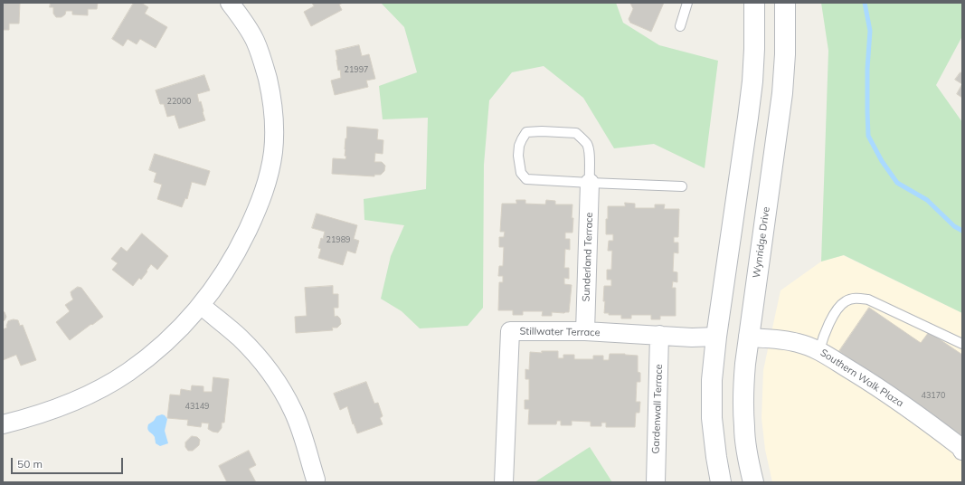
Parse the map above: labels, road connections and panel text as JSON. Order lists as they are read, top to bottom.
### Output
{
  "streets": {
    "street": [
      "Wynridge Drive",
      "Sunderland Terrace",
      "Stillwater Terrace",
      "Southern Walk Plaza",
      "Gardenwall Terrace"
    ]
  },
  "crossings": [
    ["Wynridge Drive", "Southern Walk Plaza"],
    ["Sunderland Terrace", "Stillwater Terrace"],
    ["Stillwater Terrace", "Gardenwall Terrace"]
  ],
  "house_numbers": [
    "21997",
    "22000",
    "21989",
    "43170",
    "43149"
  ],
  "scale_bar": "50 m"
}
